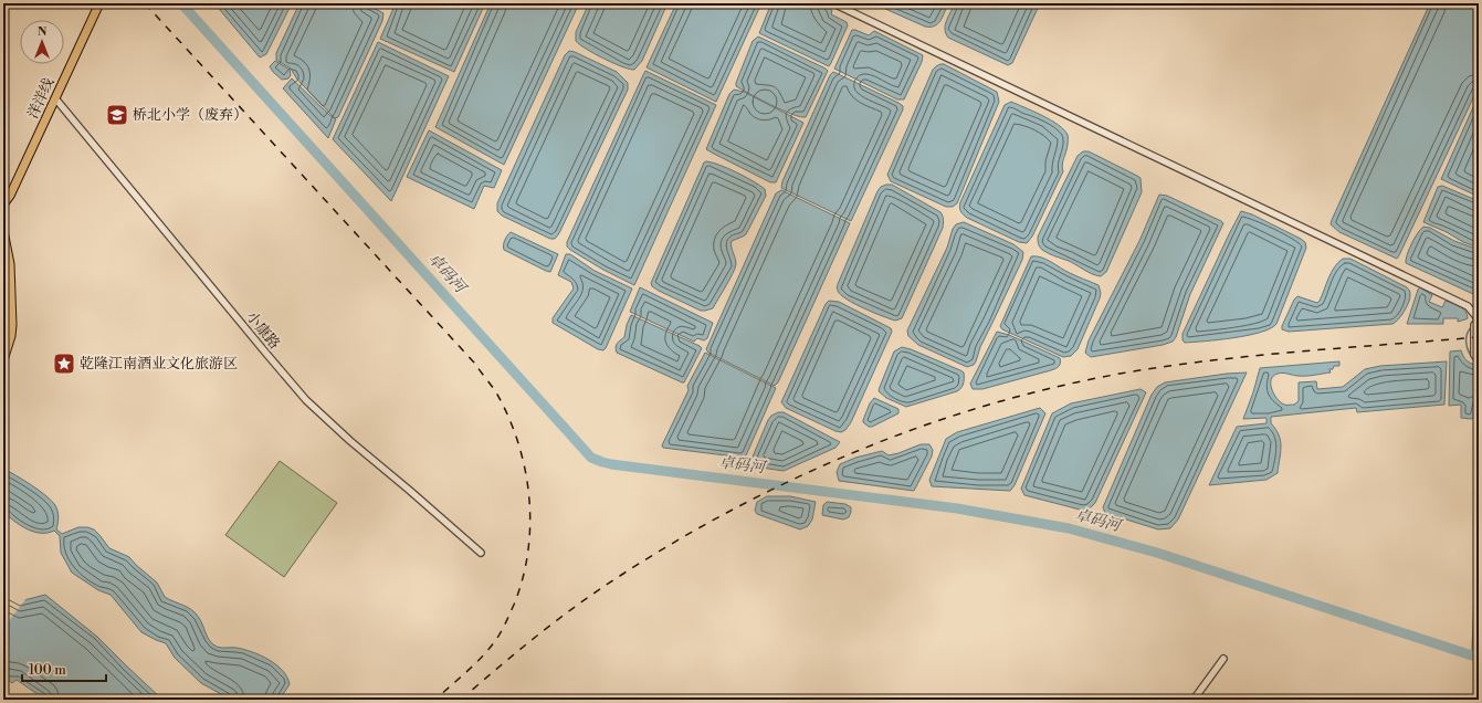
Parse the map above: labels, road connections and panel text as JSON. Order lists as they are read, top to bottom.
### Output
{
  "streets": {
    "main road": ["洋洋线"],
    "street": ["小康路"]
  },
  "crossings": [
    ["洋洋线", "小康路"]
  ],
  "water": ["卓码河"],
  "places": {
    "school or university": ["桥北小学（废弃）"],
    "place": ["乾隆江南酒业文化旅游区"]
  },
  "scale_bar": "100 m",
  "north": "top"
}
